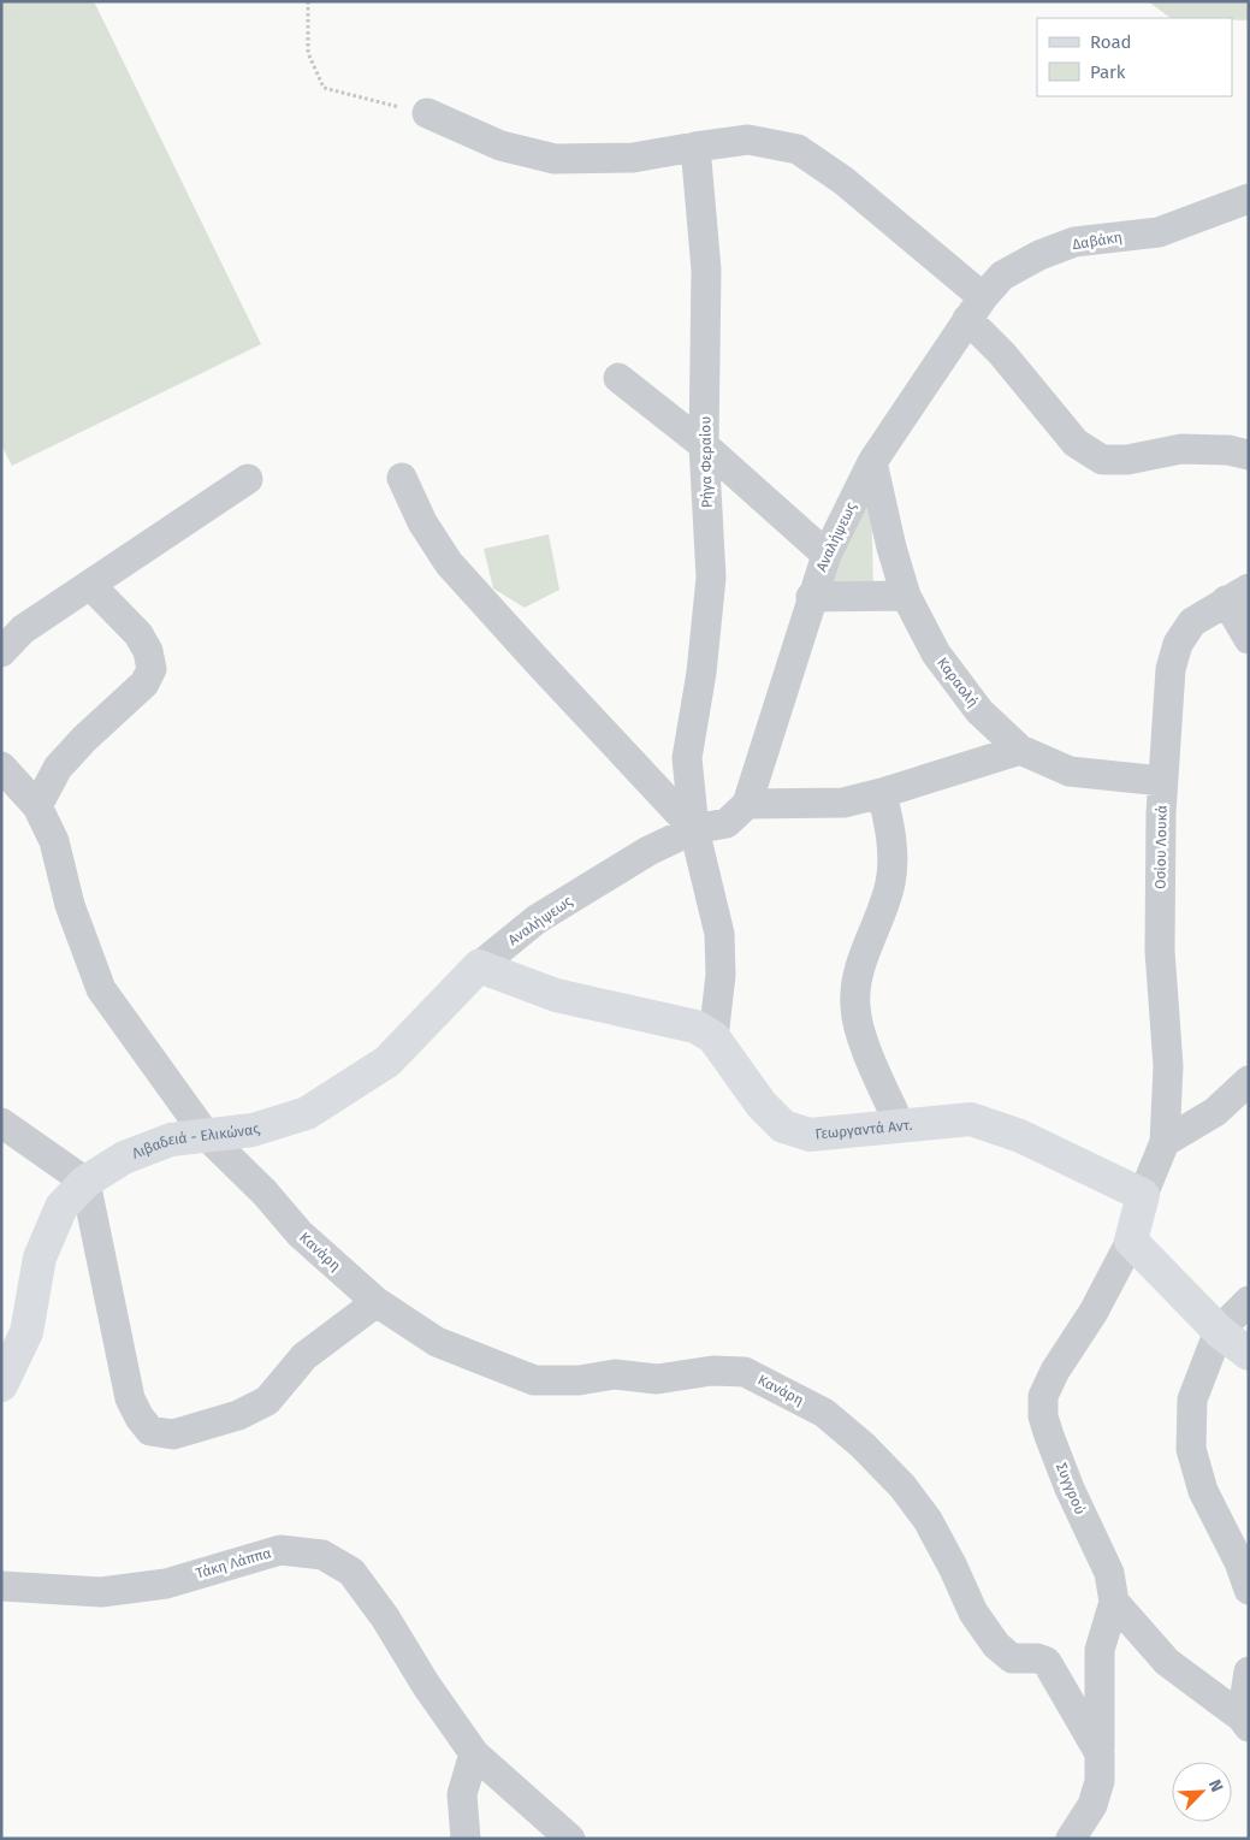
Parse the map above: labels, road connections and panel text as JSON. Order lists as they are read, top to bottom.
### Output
{
  "streets": {
    "main road": ["Γεωργαντά Αντ.", "Λιβαδειά - Ελικώνας"],
    "street": [
      "Δαβάκη",
      "Ρήγα Φεραίου",
      "Αναλήψεως",
      "Καραολή",
      "Οσίου Λουκά",
      "Κανάρη",
      "Συγγρού",
      "Τάκη Λάππα"
    ]
  },
  "crossings": [
    ["Δαβάκη", "Αναλήψεως"],
    ["Ρήγα Φεραίου", "Αναλήψεως"],
    ["Ρήγα Φεραίου", "Γεωργαντά Αντ."],
    ["Αναλήψεως", "Καραολή"],
    ["Αναλήψεως", "Γεωργαντά Αντ."],
    ["Αναλήψεως", "Λιβαδειά - Ελικώνας"],
    ["Καραολή", "Οσίου Λουκά"],
    ["Οσίου Λουκά", "Γεωργαντά Αντ."],
    ["Γεωργαντά Αντ.", "Λιβαδειά - Ελικώνας"],
    ["Λιβαδειά - Ελικώνας", "Κανάρη"],
    ["Κανάρη", "Συγγρού"]
  ],
  "legend": ["Road", "Park"],
  "north": "top right"
}
